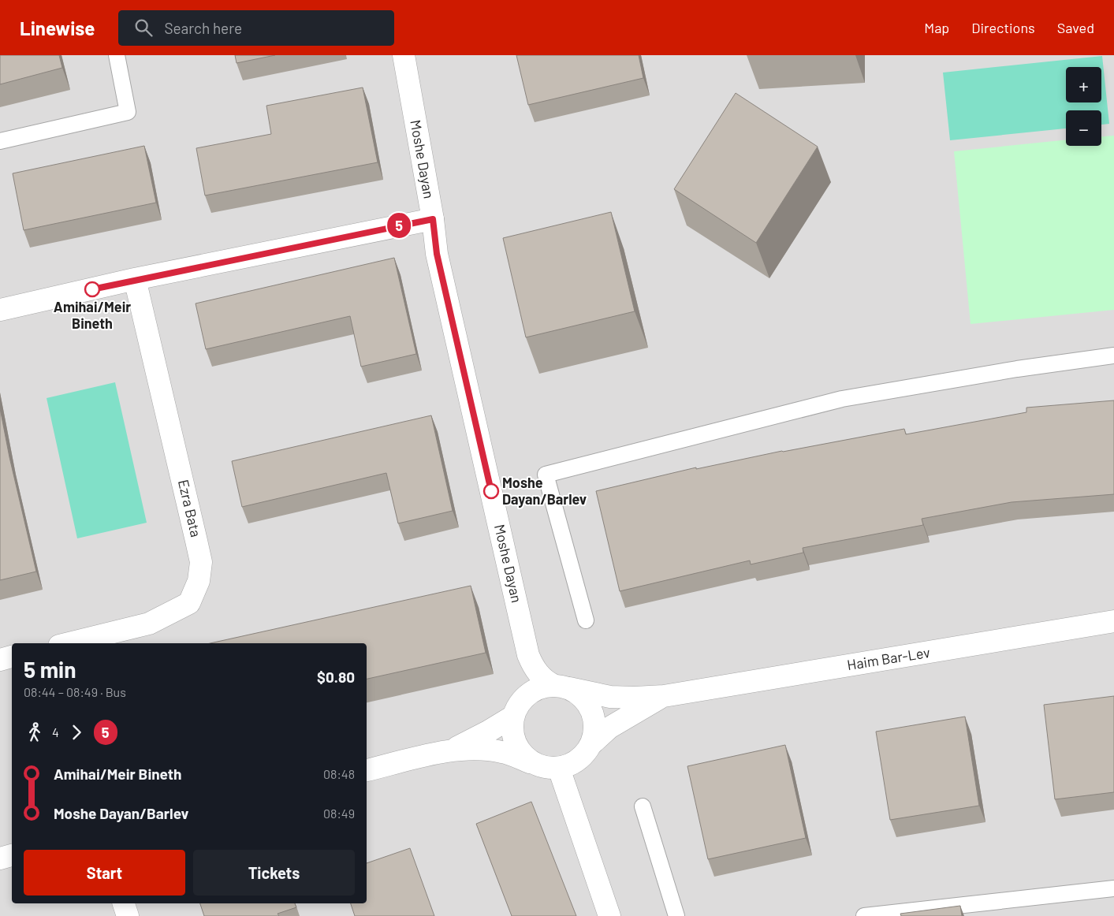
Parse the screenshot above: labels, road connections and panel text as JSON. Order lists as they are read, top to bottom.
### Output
{
  "streets": {
    "street": ["Moshe Dayan", "Ezra Bata", "Haim Bar-Lev"]
  },
  "crossings": [
    ["Moshe Dayan", "Haim Bar-Lev"]
  ],
  "places": ["Amihai/Meir Bineth", "Moshe Dayan/Barlev"],
  "lines": ["bus line 5"],
  "page": {
    "header": "Linewise",
    "search": "Search here",
    "nav": ["Map", "Directions", "Saved"],
    "on_map": "5",
    "map_buttons": ["+", "−"],
    "heading": ["5 min", "08:44 – 08:49 · Bus", "$0.80"],
    "legs": ["4", "5"],
    "list": [
      {
        "name": "Amihai/Meir Bineth",
        "value": "08:48"
      },
      {
        "name": "Moshe Dayan/Barlev",
        "value": "08:49"
      }
    ],
    "buttons": ["Start", "Tickets"]
  }
}
